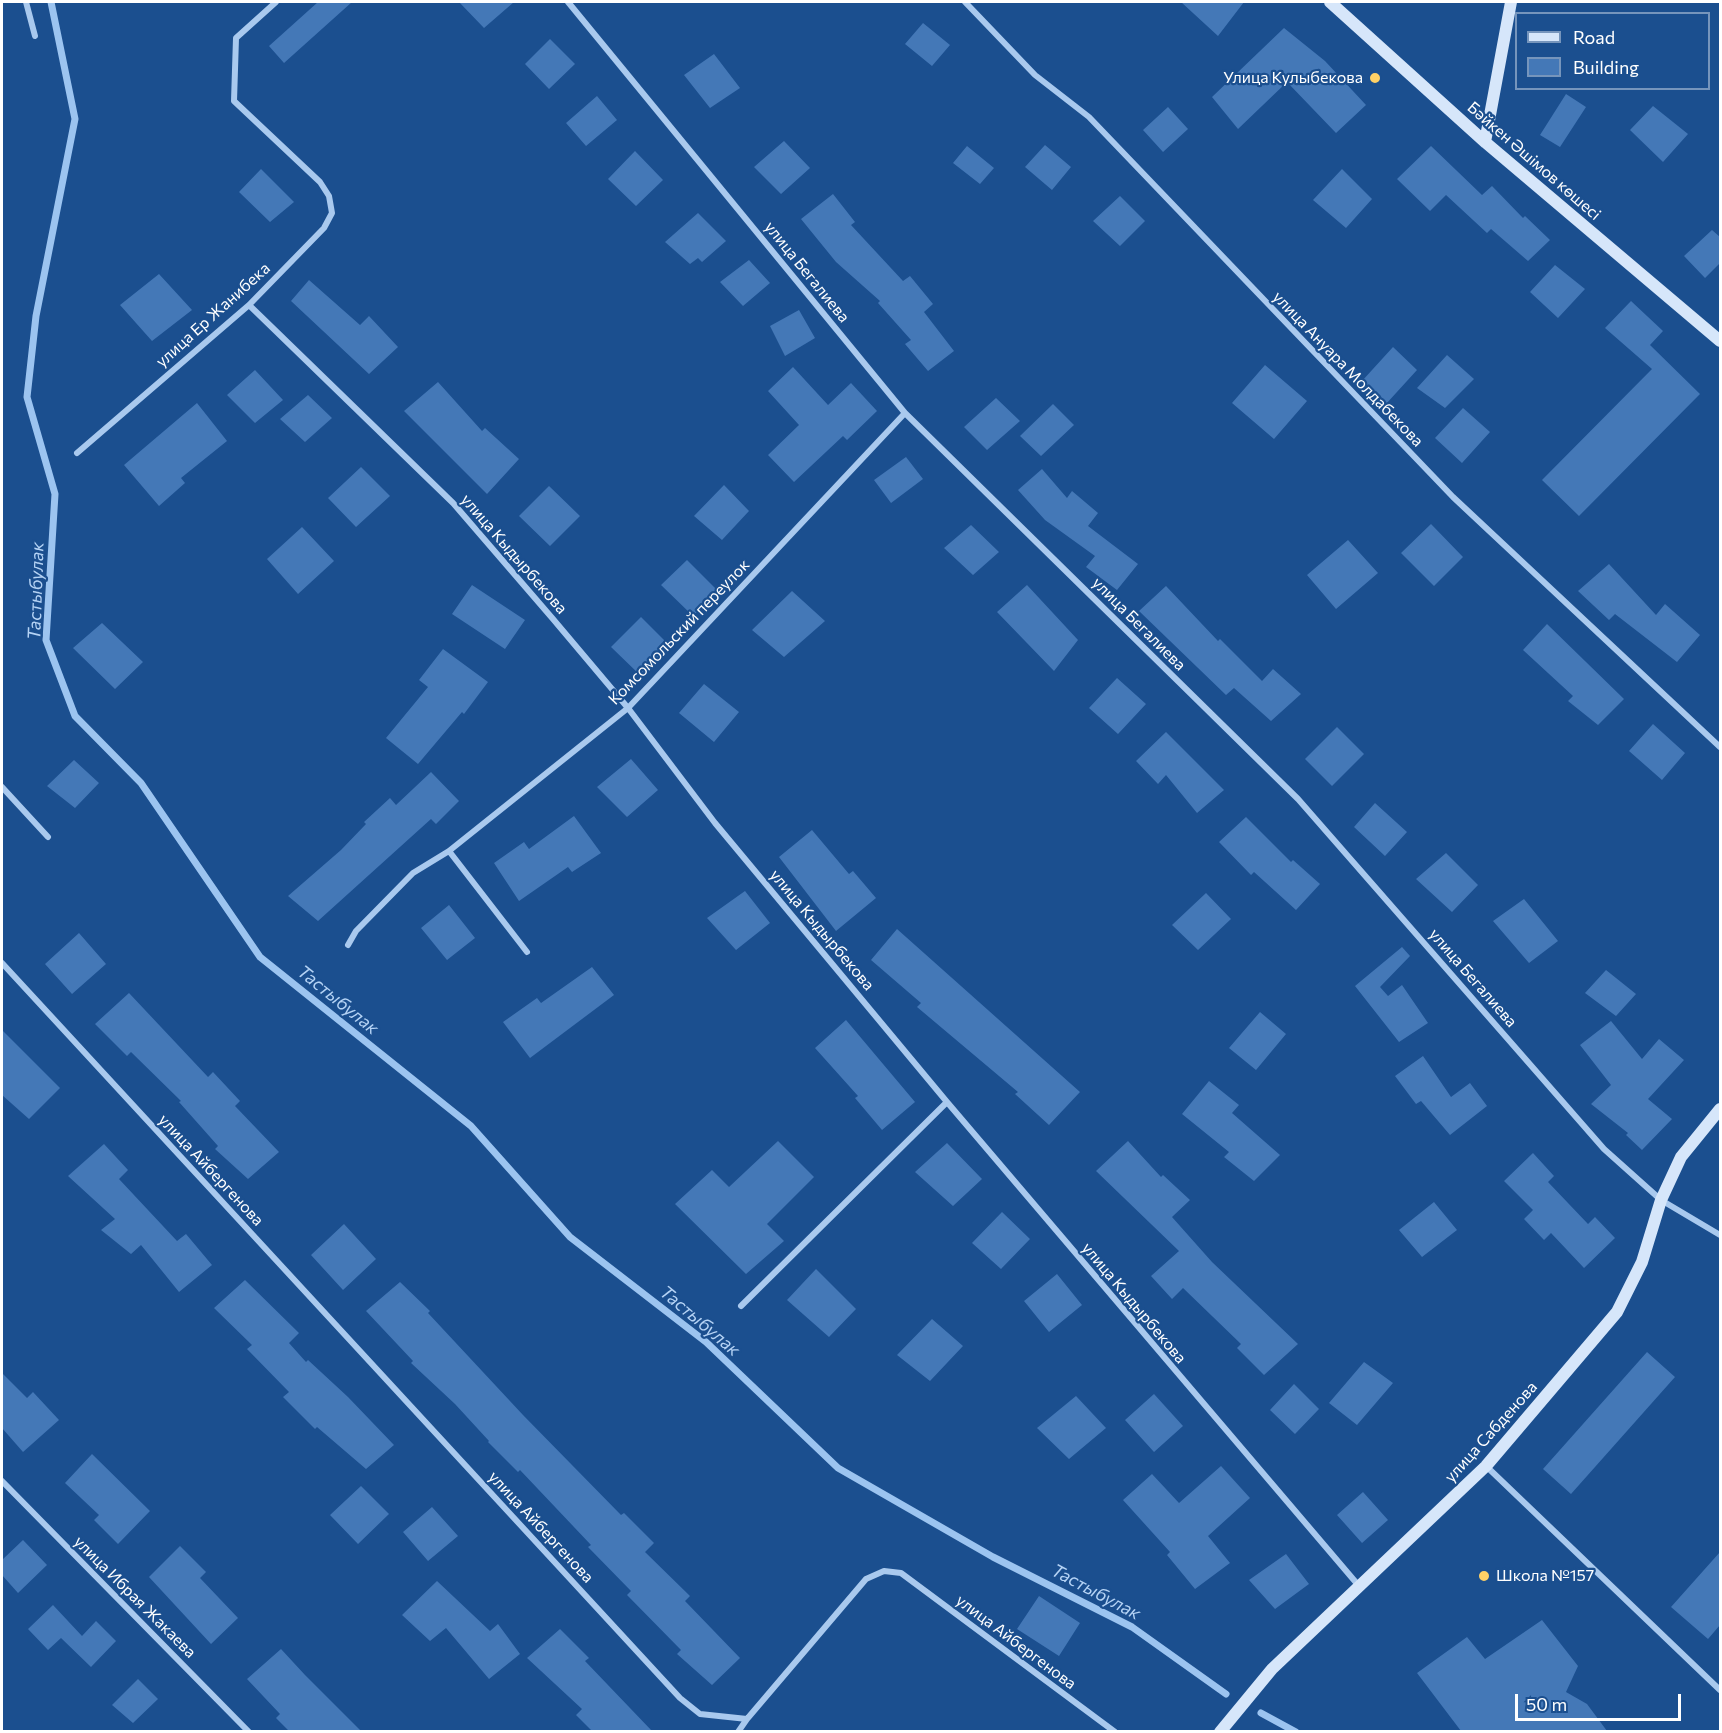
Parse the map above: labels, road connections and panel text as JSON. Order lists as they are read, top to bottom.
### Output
{
  "streets": {
    "street": [
      "Бәйкен Әшімов көшесі",
      "улица Бегалиева",
      "улица Ер Жанибека",
      "улица Ануара Молдабекова",
      "улица Кыдырбекова",
      "Комсомольский переулок",
      "улица Айбергенова",
      "улица Сабденова",
      "улица Ибрая Жакаева"
    ]
  },
  "crossings": [
    ["улица Бегалиева", "Комсомольский переулок"],
    ["улица Бегалиева", "улица Сабденова"],
    ["улица Ер Жанибека", "улица Кыдырбекова"],
    ["улица Кыдырбекова", "Комсомольский переулок"],
    ["улица Кыдырбекова", "улица Сабденова"]
  ],
  "water": ["Тастыбулак"],
  "places": ["Улица Кулыбекова", "Школа №157"],
  "legend": ["Road", "Building"],
  "scale_bar": "50 m"
}
